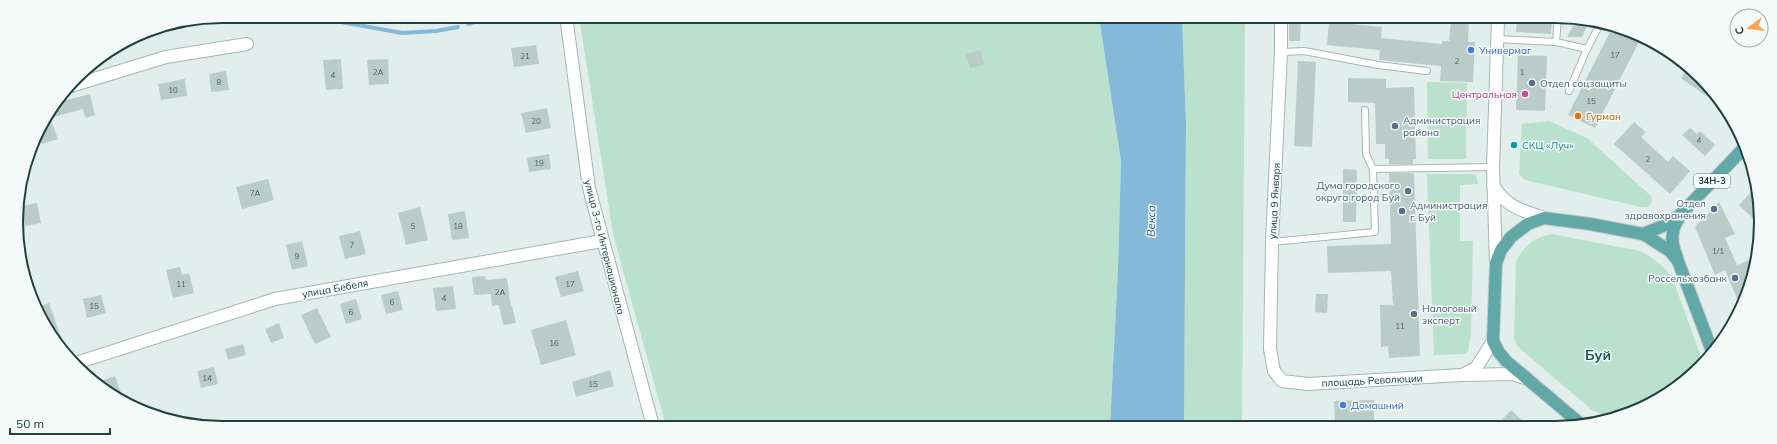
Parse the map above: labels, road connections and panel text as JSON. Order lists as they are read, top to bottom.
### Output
{
  "streets": {
    "main road": ["34Н-3", "площадь Революции"],
    "street": ["улица 9 Января", "улица 3-го Интернационала", "улица Бебеля"]
  },
  "crossings": [
    ["улица 9 Января", "площадь Революции"],
    ["улица 3-го Интернационала", "улица Бебеля"]
  ],
  "districts": ["Буй"],
  "water": ["Векса"],
  "places": [
    "Универмаг",
    "Отдел соцзащиты",
    "Центральная",
    "Гурман",
    "Администрация района",
    "СКЦ «Луч»",
    "Дума городского округа город Буй",
    "Отдел здравохранения",
    "Администрация г. Буй",
    "Россельхозбанк",
    "Налоговый эксперт",
    "Домашний"
  ],
  "house_numbers": [
    "17",
    "21",
    "2",
    "2А",
    "1",
    "4",
    "8",
    "10",
    "15",
    "20",
    "4",
    "2",
    "19",
    "7А",
    "5",
    "18",
    "7",
    "1/1",
    "9",
    "11",
    "17",
    "2А",
    "4",
    "6",
    "15",
    "6",
    "11",
    "16",
    "14",
    "15"
  ],
  "scale_bar": "50 m",
  "north": "left"
}
